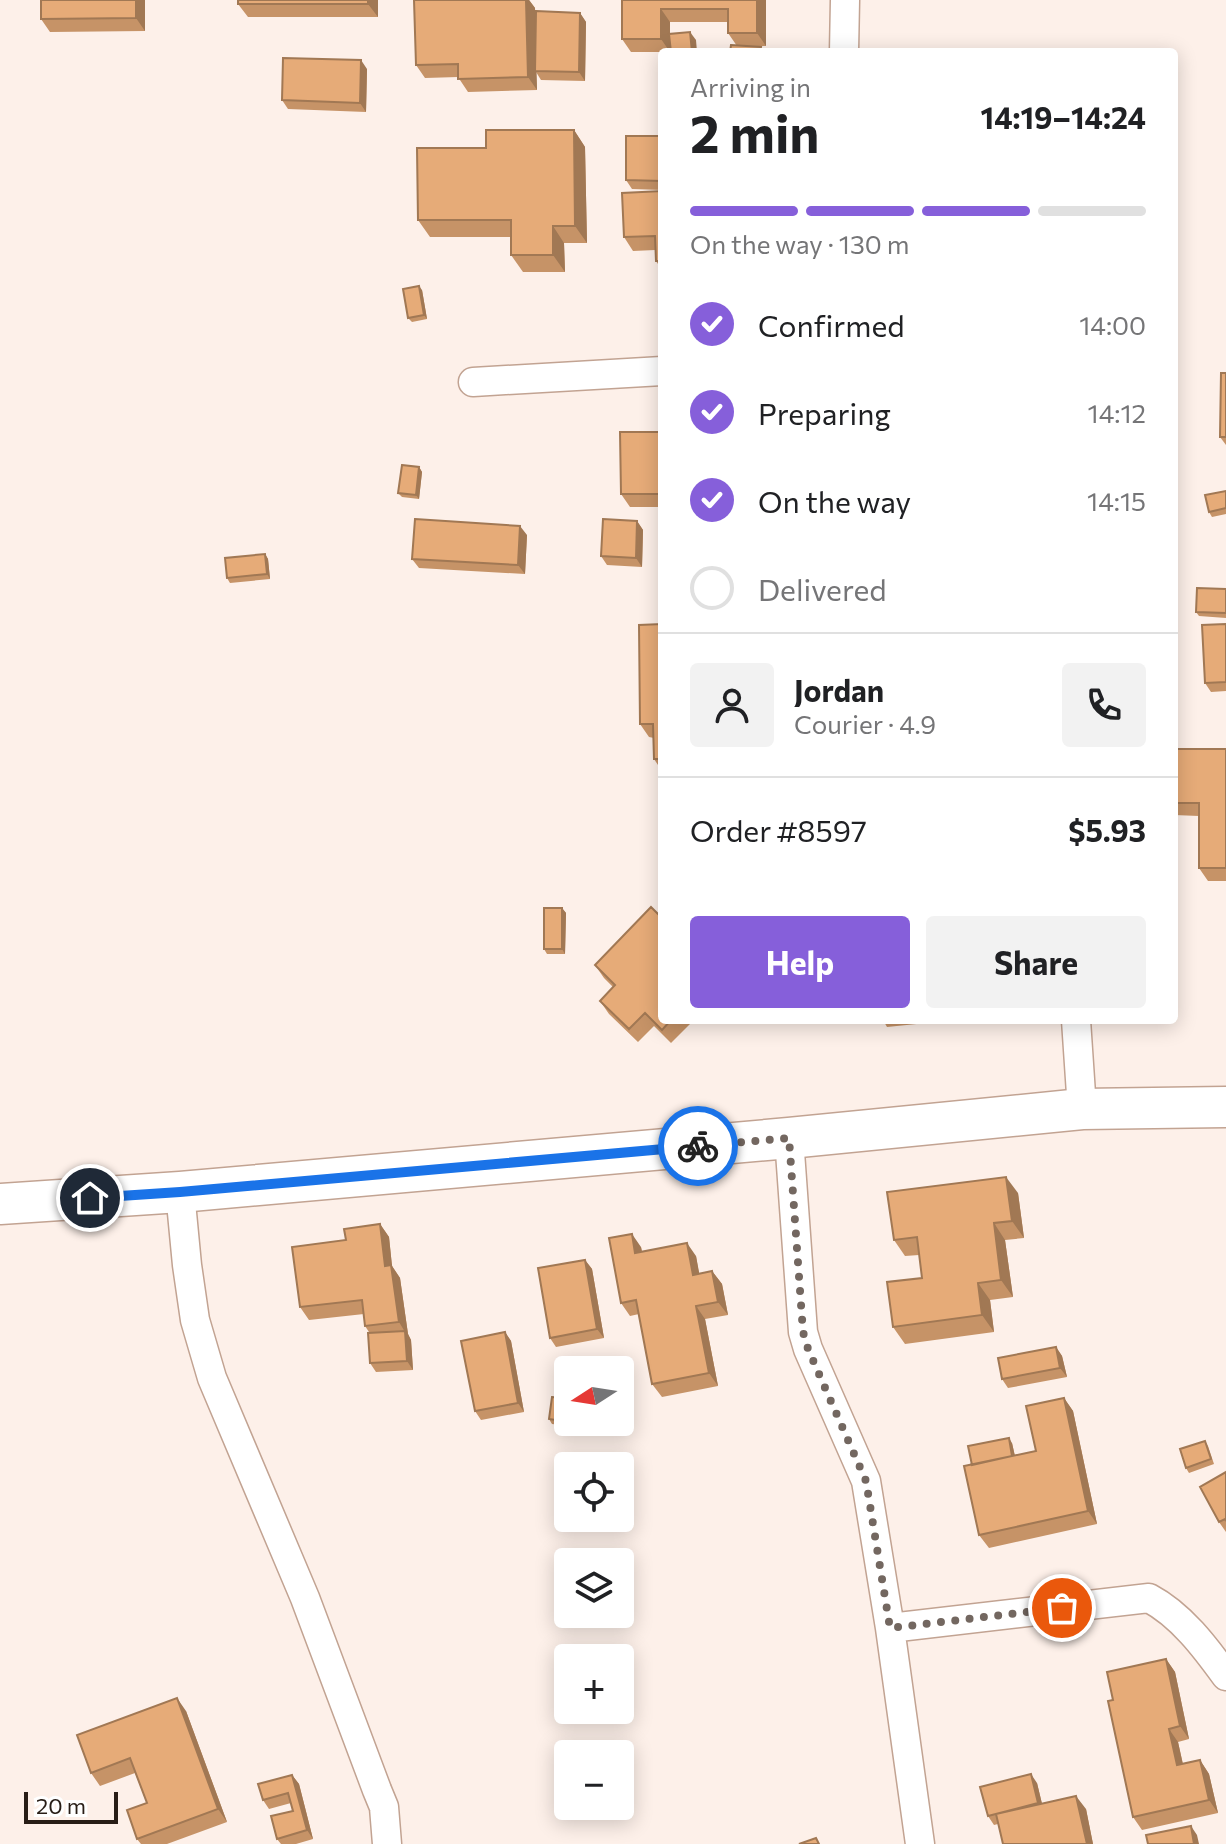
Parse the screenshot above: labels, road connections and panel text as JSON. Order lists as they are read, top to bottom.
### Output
{
  "scale_bar": "20 m",
  "north": "left",
  "page": {
    "heading": ["2 min", "Arriving in", "14:19–14:24"],
    "panel": [
      "Jordan",
      "Courier · 4.9",
      "Order #8597",
      "$5.93"
    ],
    "bar": "On the way · 130 m",
    "list": [
      ["Confirmed", "14:00"],
      ["Preparing", "14:12"],
      ["On the way", "14:15"],
      "Delivered"
    ],
    "buttons": ["Help", "Share"],
    "map_buttons": ["+", "−"],
    "scale": "20 m"
  }
}
